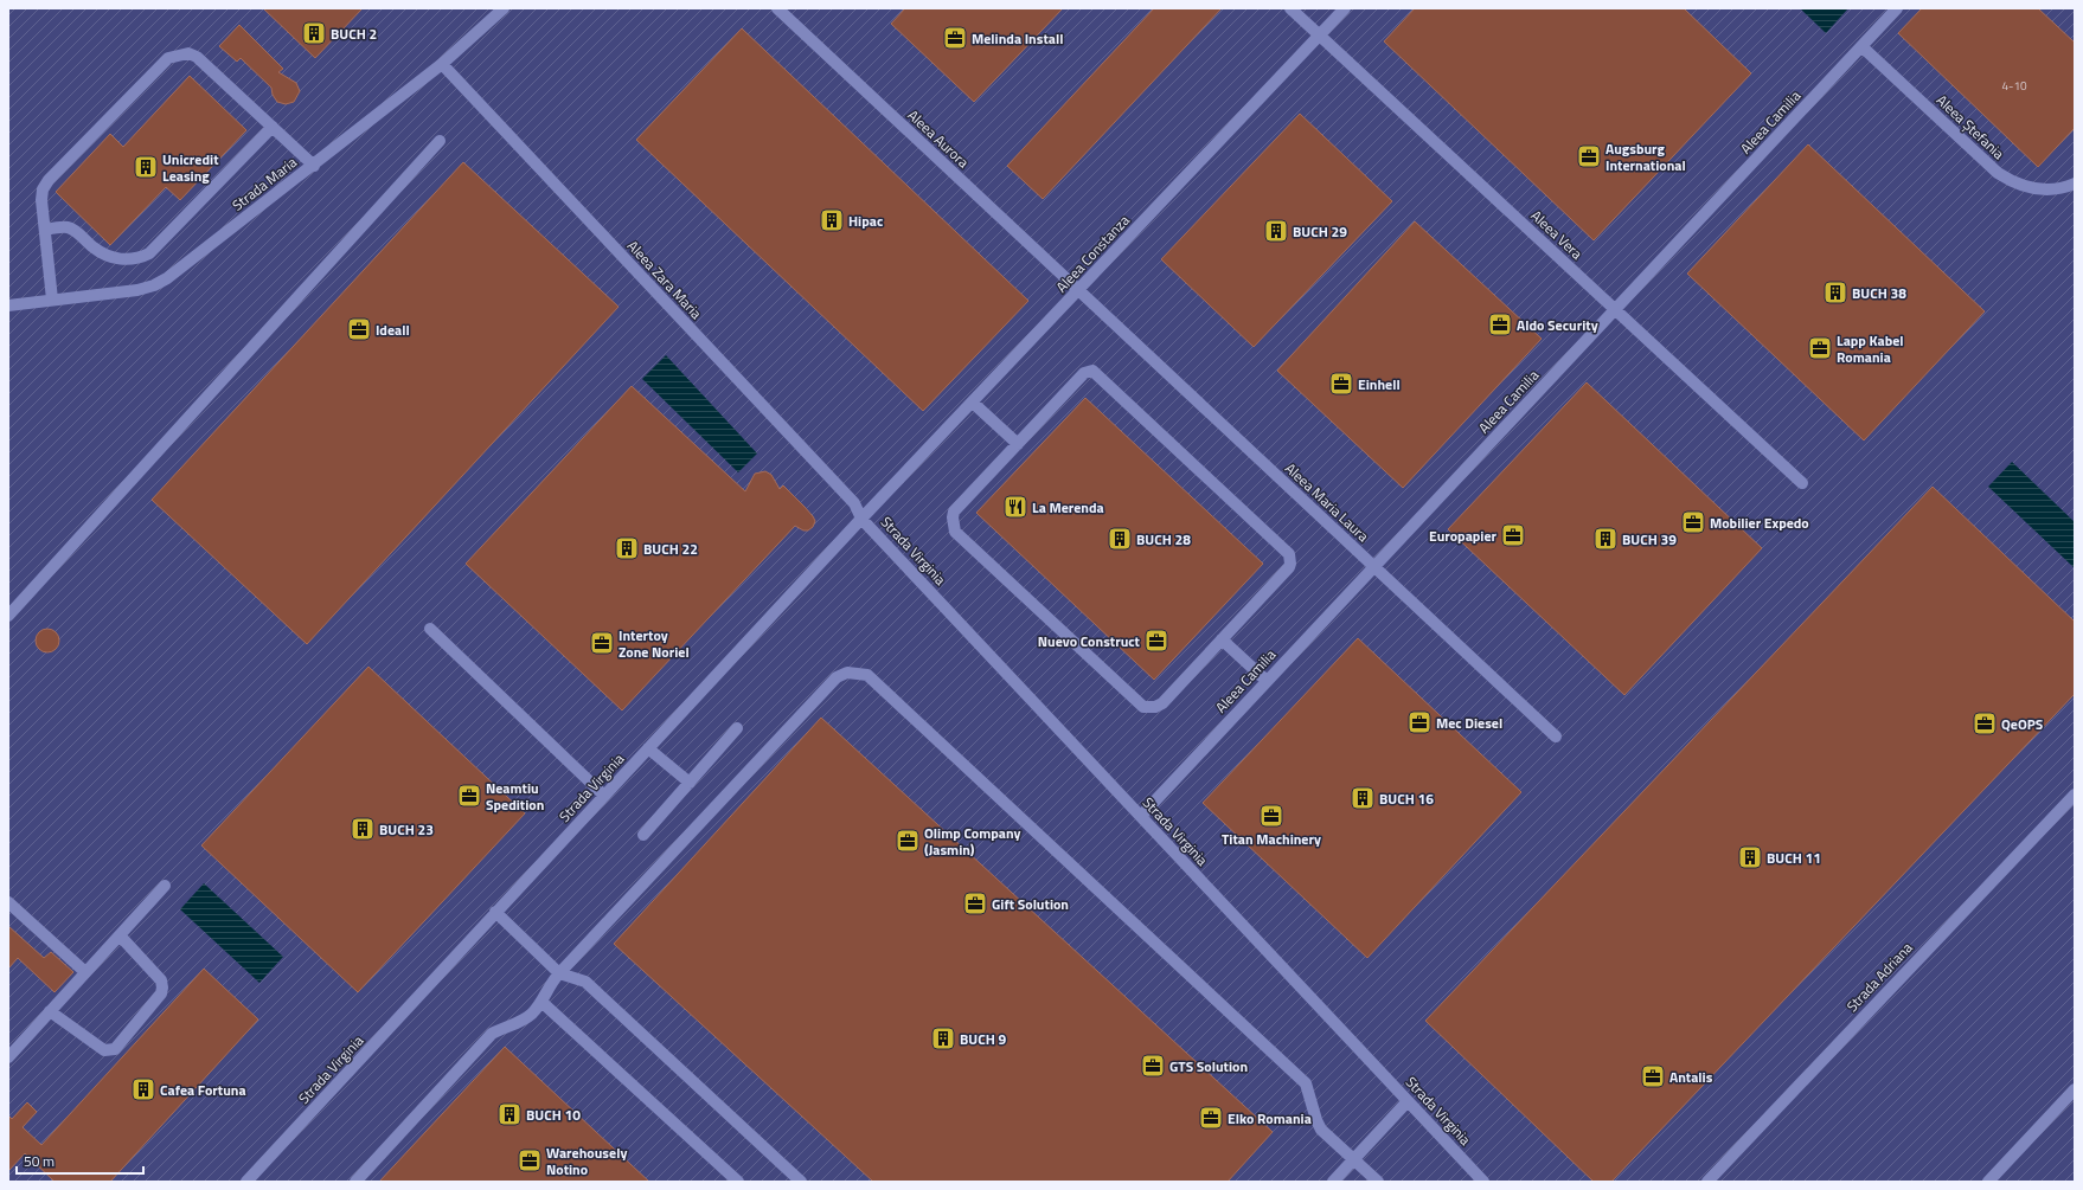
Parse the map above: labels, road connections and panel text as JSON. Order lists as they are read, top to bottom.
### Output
{
  "streets": {
    "street": [
      "Aleea Camilia",
      "Aleea Ștefania",
      "Aleea Aurora",
      "Strada Maria",
      "Aleea Vera",
      "Aleea Constanza",
      "Aleea Zara Maria",
      "Aleea Maria Laura",
      "Strada Virginia",
      "Strada Adriana"
    ]
  },
  "crossings": [
    ["Aleea Camilia", "Aleea Ștefania"],
    ["Aleea Camilia", "Aleea Vera"],
    ["Aleea Camilia", "Aleea Maria Laura"],
    ["Aleea Camilia", "Strada Virginia"],
    ["Aleea Aurora", "Aleea Constanza"],
    ["Aleea Aurora", "Aleea Maria Laura"],
    ["Strada Maria", "Aleea Zara Maria"],
    ["Aleea Vera", "Aleea Constanza"],
    ["Aleea Constanza", "Aleea Zara Maria"],
    ["Aleea Constanza", "Aleea Maria Laura"],
    ["Aleea Constanza", "Strada Virginia"],
    ["Aleea Zara Maria", "Strada Virginia"]
  ],
  "places": {
    "building": [
      "BUCH 2",
      "Unicredit Leasing",
      "Hipac",
      "BUCH 29",
      "BUCH 38",
      "BUCH 28",
      "BUCH 39",
      "BUCH 22",
      "BUCH 16",
      "BUCH 23",
      "BUCH 11",
      "BUCH 9",
      "Cafea Fortuna",
      "BUCH 10"
    ],
    "office": [
      "Melinda Install",
      "Augsburg International",
      "Aldo Security",
      "Ideall",
      "Lapp Kabel Romania",
      "Einhell",
      "Mobilier Expedo",
      "Europapier",
      "Nuevo Construct",
      "Intertoy Zone Noriel",
      "Mec Diesel",
      "QeOPS",
      "Neamtiu Spedition",
      "Titan Machinery",
      "Olimp Company (Jasmin)",
      "Gift Solution",
      "GTS Solution",
      "Antalis",
      "Elko Romania",
      "Warehousely Notino"
    ],
    "restaurant": ["La Merenda"]
  },
  "house_numbers": ["4-10"],
  "scale_bar": "50 m"
}
